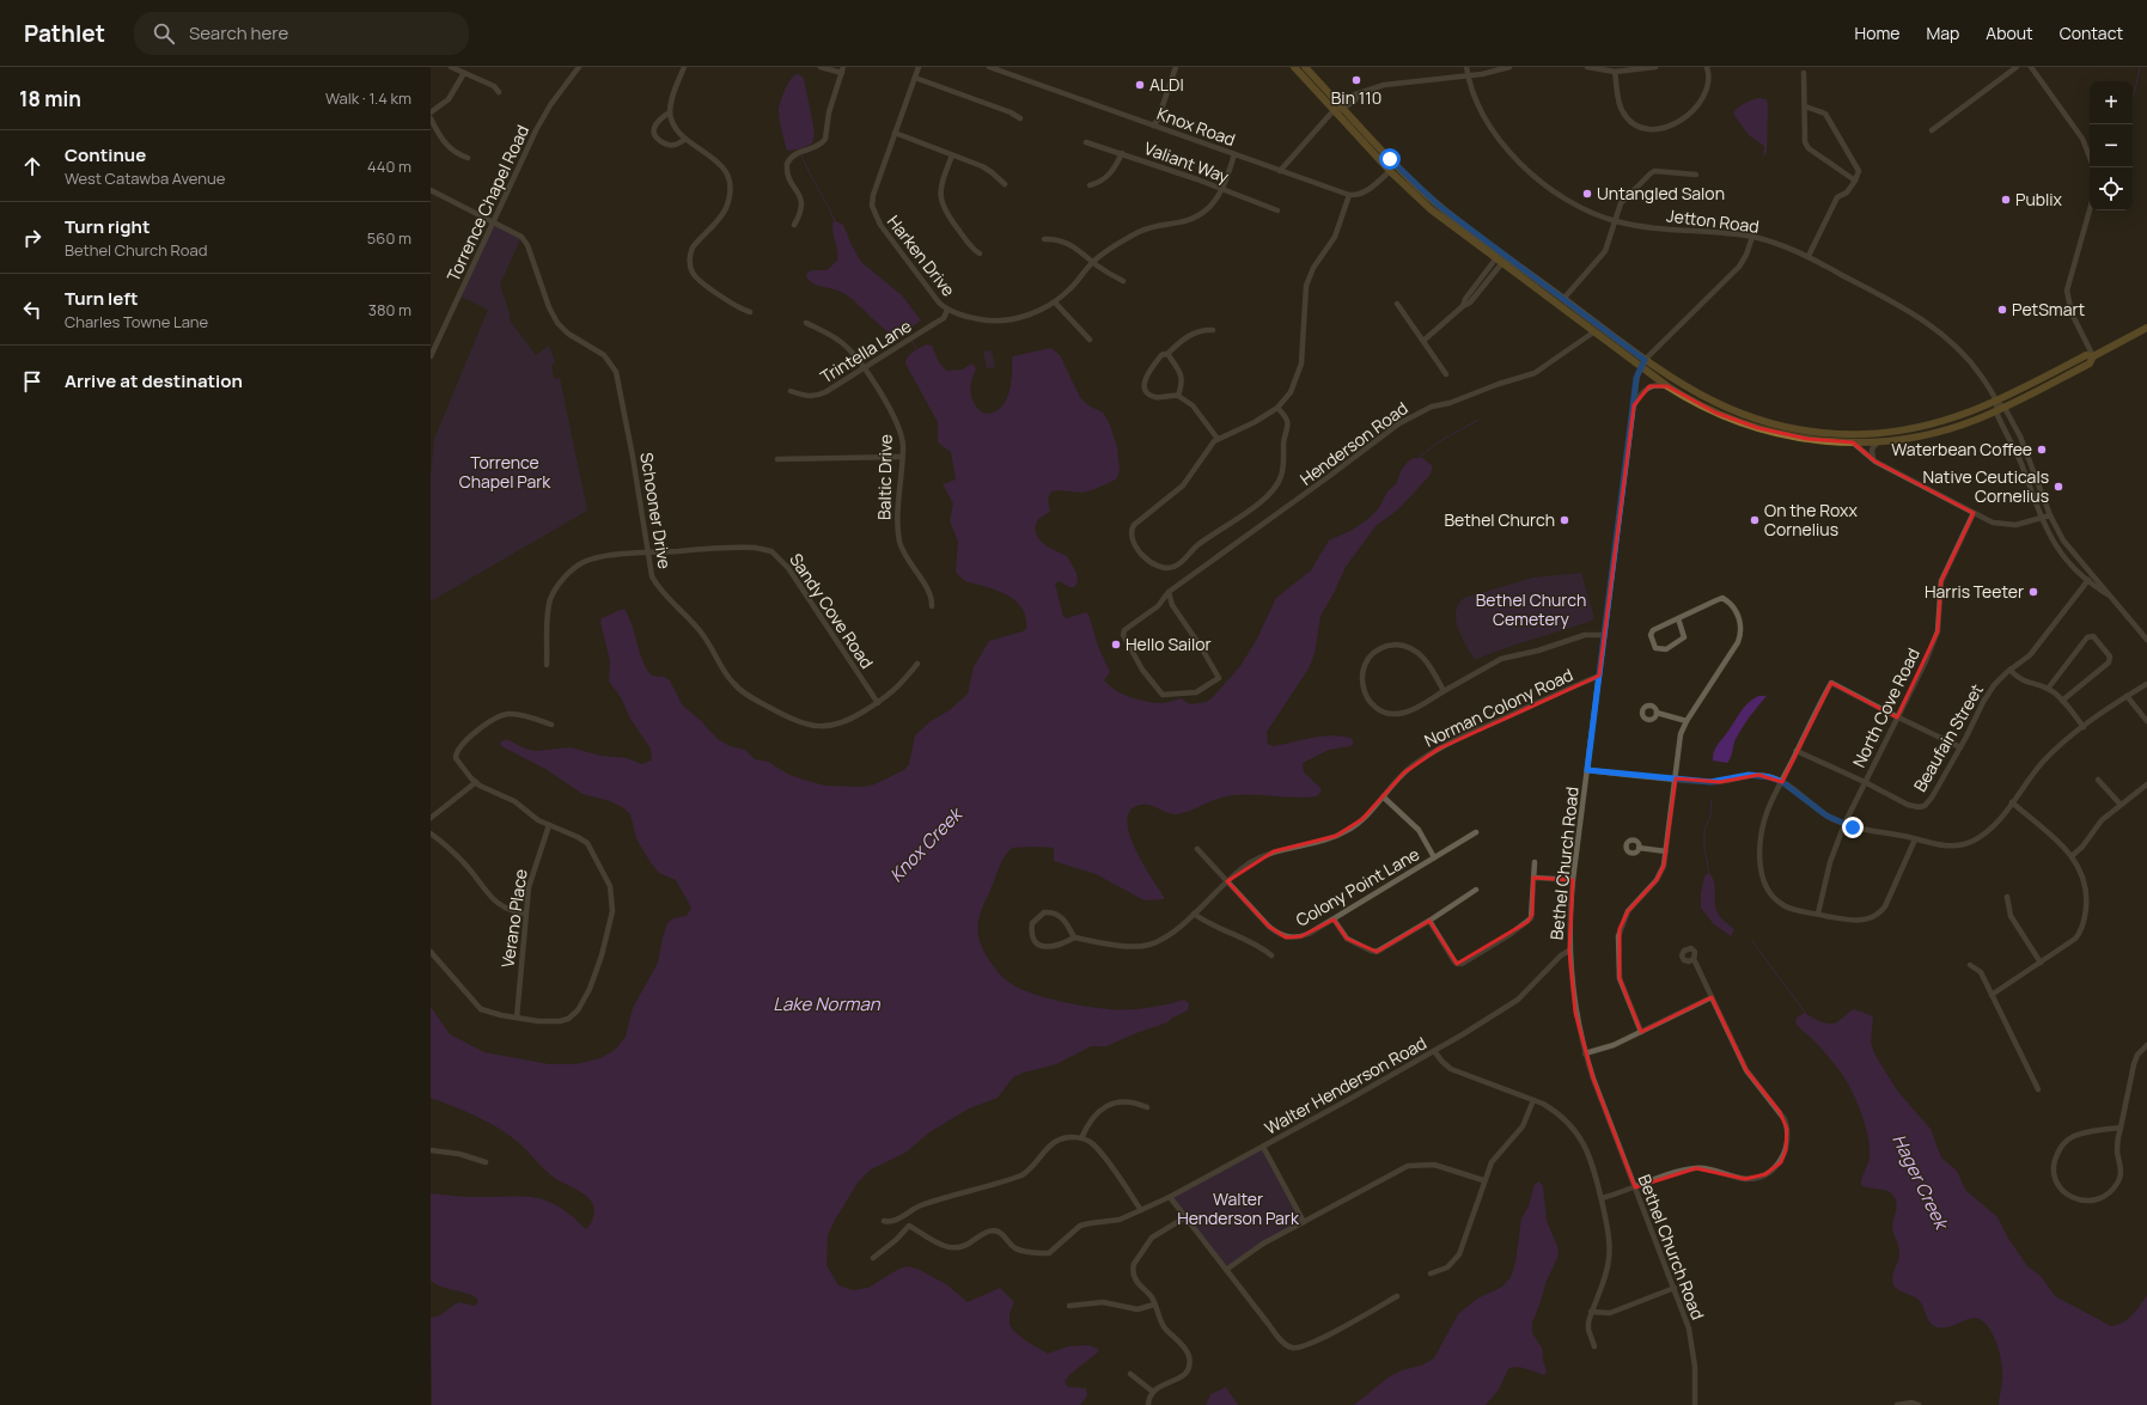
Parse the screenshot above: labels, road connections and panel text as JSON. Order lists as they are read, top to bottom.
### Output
{
  "streets": {
    "street": [
      "Knox Road",
      "Valiant Way",
      "Torrence Chapel Road",
      "Jetton Road",
      "Harken Drive",
      "Trintella Lane",
      "Henderson Road",
      "Baltic Drive",
      "Schooner Drive",
      "Sandy Cove Road",
      "Norman Colony Road",
      "North Cove Road",
      "Beaufain Street",
      "Bethel Church Road",
      "Colony Point Lane",
      "Verano Place",
      "Walter Henderson Road"
    ]
  },
  "crossings": [
    ["Knox Road", "Harken Drive"],
    ["Valiant Way", "Harken Drive"],
    ["Torrence Chapel Road", "Schooner Drive"],
    ["Jetton Road", "Beaufain Street"],
    ["Jetton Road", "Bethel Church Road"],
    ["Harken Drive", "Trintella Lane"],
    ["Trintella Lane", "Baltic Drive"],
    ["Schooner Drive", "Sandy Cove Road"],
    ["Norman Colony Road", "Bethel Church Road"],
    ["Norman Colony Road", "Colony Point Lane"],
    ["North Cove Road", "Beaufain Street"],
    ["Bethel Church Road", "Walter Henderson Road"]
  ],
  "water": ["Knox Creek", "Lake Norman", "Hager Creek"],
  "parks": ["Torrence Chapel Park", "Bethel Church Cemetery", "Walter Henderson Park"],
  "places": [
    "Bin 110",
    "ALDI",
    "Untangled Salon",
    "Publix",
    "PetSmart",
    "Waterbean Coffee",
    "Native Ceuticals Cornelius",
    "Bethel Church",
    "On the Roxx Cornelius",
    "Harris Teeter",
    "Hello Sailor"
  ],
  "page": {
    "header": "Pathlet",
    "search": "Search here",
    "nav": [
      "Home",
      "Map",
      "About",
      "Contact"
    ],
    "heading": ["18 min", "Walk · 1.4 km"],
    "map_buttons": ["+", "−"],
    "list": [
      ["Continue", "West Catawba Avenue", "440 m"],
      ["Turn right", "Bethel Church Road", "560 m"],
      ["Turn left", "Charles Towne Lane", "380 m"],
      "Arrive at destination"
    ]
  }
}
